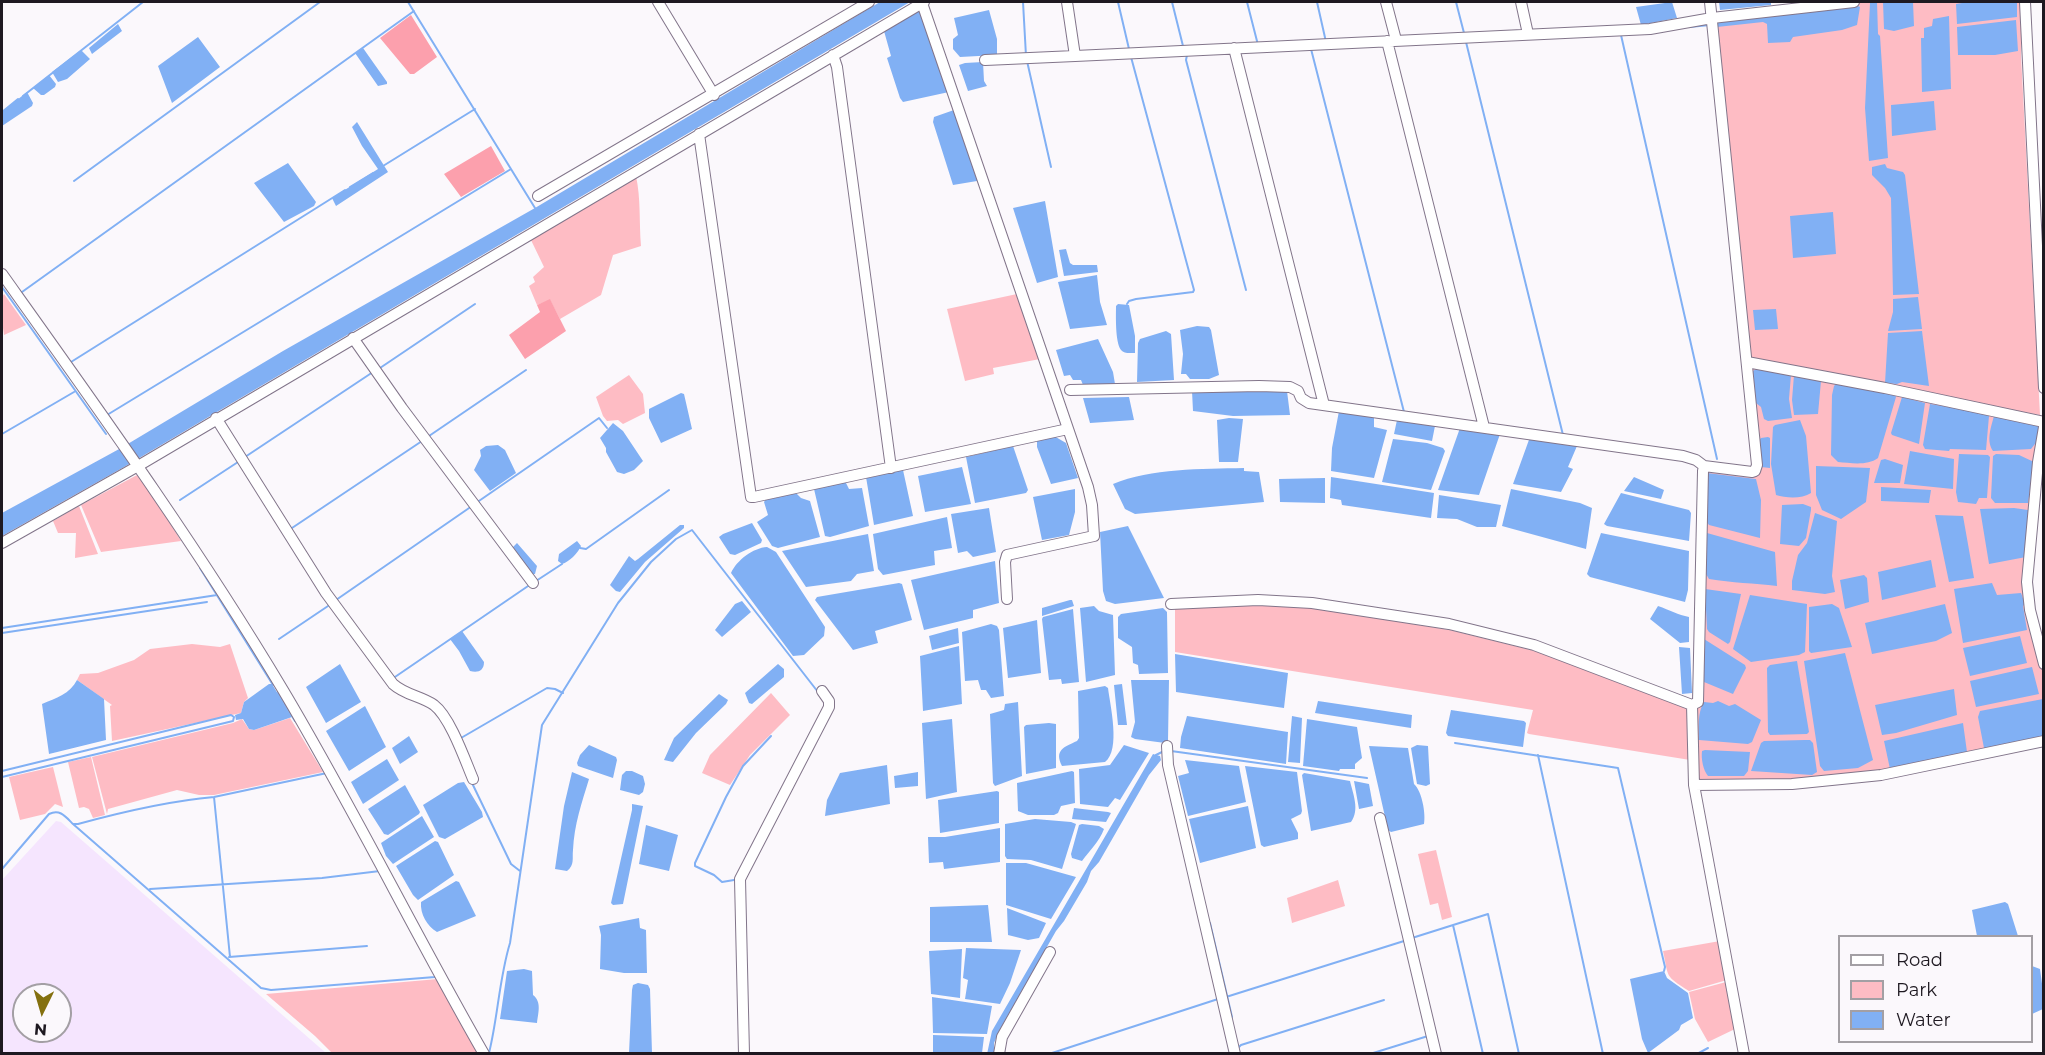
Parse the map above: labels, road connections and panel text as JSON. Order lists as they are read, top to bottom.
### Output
{
  "legend": ["Road", "Park", "Water"],
  "north": "bottom"
}
